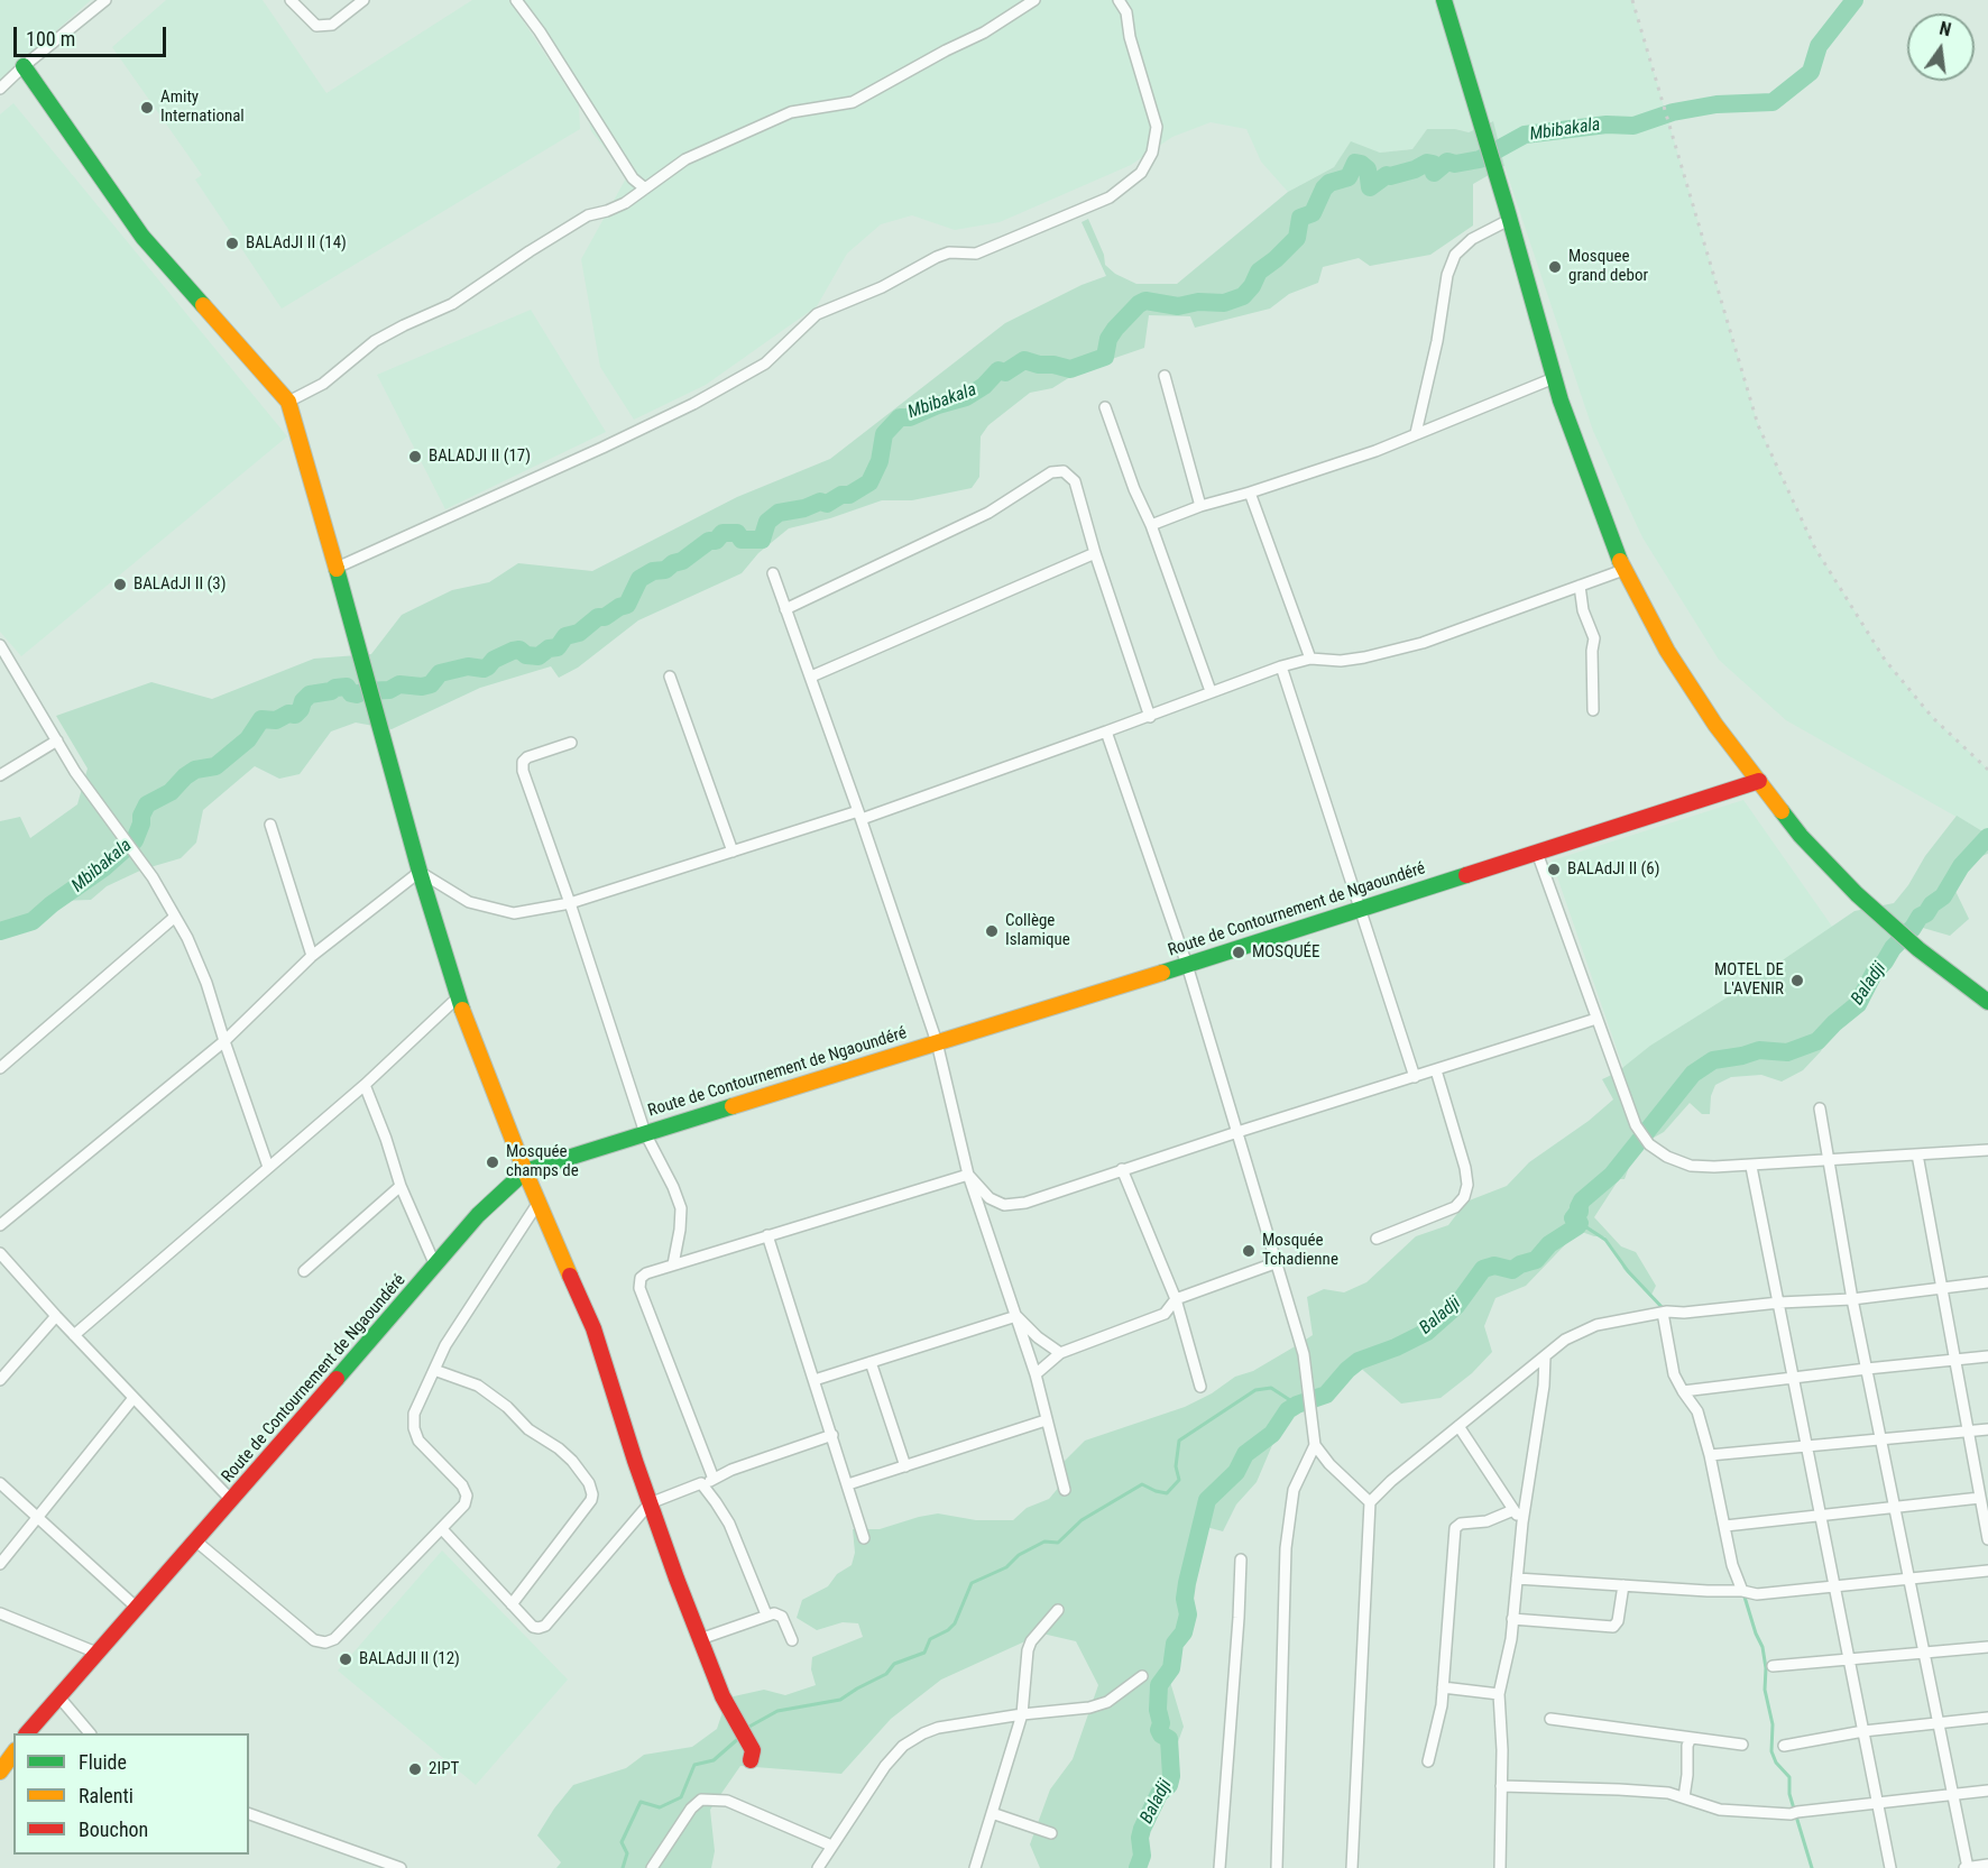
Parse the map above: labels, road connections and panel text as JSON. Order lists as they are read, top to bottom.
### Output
{
  "streets": {
    "street": ["Route de Contournement de Ngaoundéré"]
  },
  "water": ["Mbibakala", "Baladji"],
  "places": [
    "Amity International",
    "BALAdJI II (14)",
    "Mosquee grand debor",
    "BALADJI II (17)",
    "BALAdJI II (3)",
    "BALAdJI II (6)",
    "Collège Islamique",
    "MOSQUÉE",
    "MOTEL DE L'AVENIR",
    "Mosquée champs de",
    "Mosquée Tchadienne",
    "BALAdJI II (12)",
    "2IPT"
  ],
  "legend": ["Fluide", "Ralenti", "Bouchon"],
  "scale_bar": "100 m",
  "north": "top"
}
